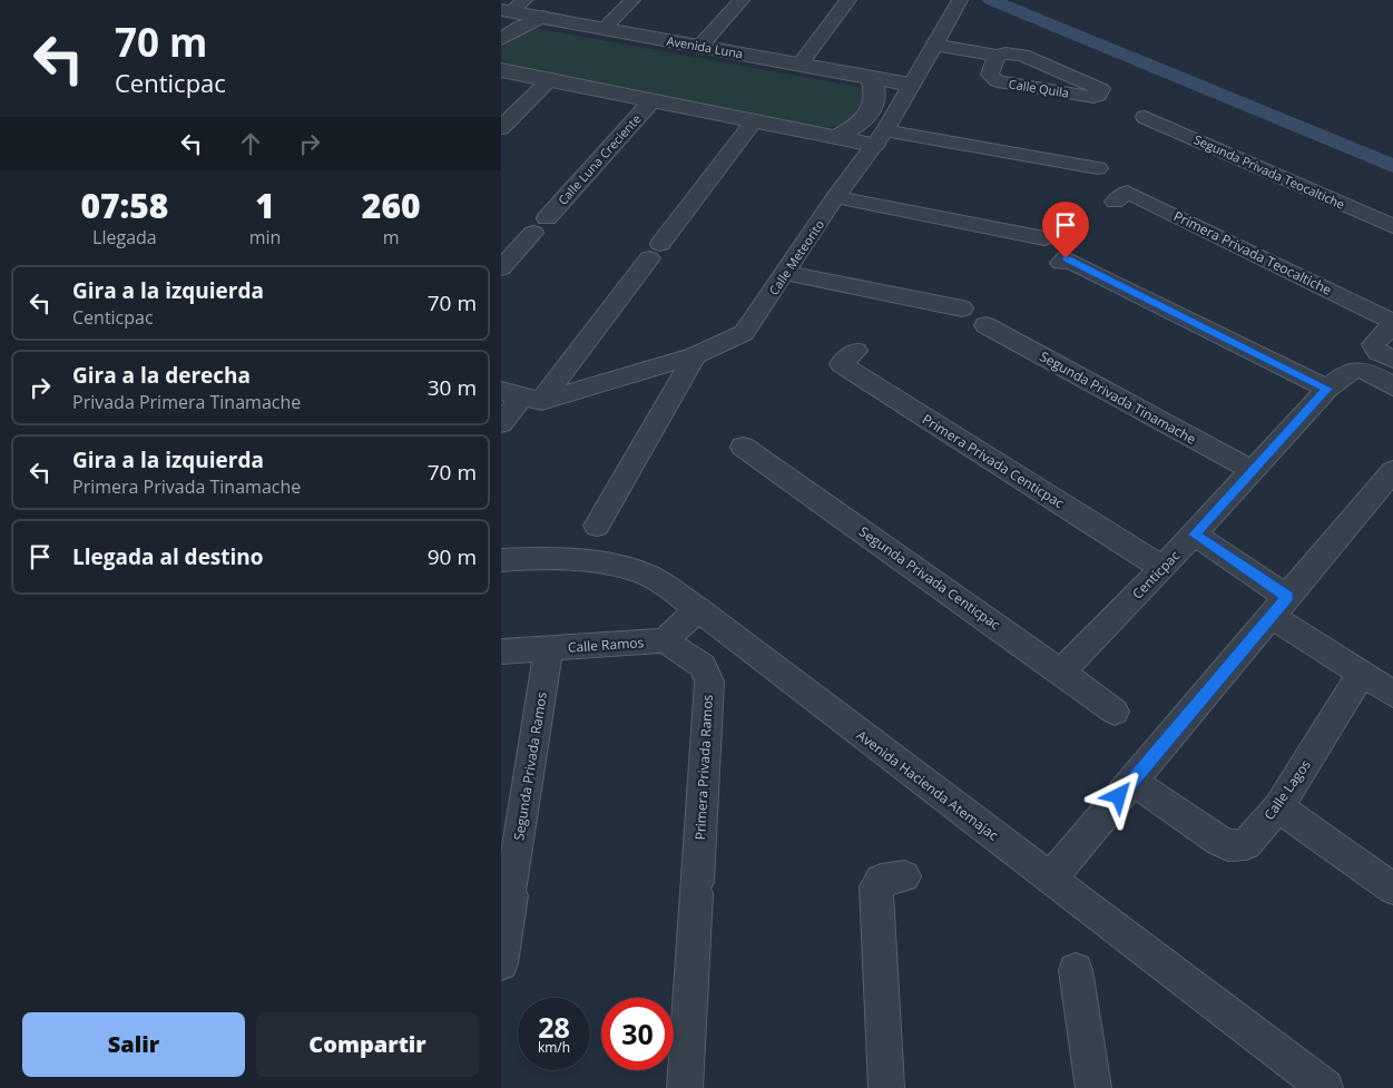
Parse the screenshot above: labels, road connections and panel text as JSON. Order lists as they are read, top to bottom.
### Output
{
  "streets": {
    "street": [
      "Avenida Luna",
      "Calle Quila",
      "Calle Luna Creciente",
      "Segunda Privada Teocaltiche",
      "Primera Privada Teocaltiche",
      "Calle Meteorito",
      "Segunda Privada Tinamache",
      "Primera Privada Centicpac",
      "Centicpac",
      "Segunda Privada Centicpac",
      "Calle Ramos",
      "Segunda Privada Ramos",
      "Primera Privada Ramos",
      "Avenida Hacienda Atemajac",
      "Calle Lagos"
    ]
  },
  "crossings": [
    ["Avenida Luna", "Calle Meteorito"],
    ["Segunda Privada Tinamache", "Centicpac"],
    ["Primera Privada Centicpac", "Centicpac"],
    ["Centicpac", "Segunda Privada Centicpac"],
    ["Calle Ramos", "Segunda Privada Ramos"],
    ["Calle Ramos", "Primera Privada Ramos"],
    ["Calle Ramos", "Avenida Hacienda Atemajac"]
  ],
  "page": {
    "turn": ["70 m", "Centicpac"],
    "eta": [
      "07:58",
      "Llegada",
      "1",
      "min",
      "260",
      "m"
    ],
    "list": [
      {
        "name": "Gira a la izquierda",
        "note": "Centicpac",
        "value": "70 m"
      },
      {
        "name": "Gira a la derecha",
        "note": "Privada Primera Tinamache",
        "value": "30 m"
      },
      {
        "name": "Gira a la izquierda",
        "note": "Primera Privada Tinamache",
        "value": "70 m"
      },
      {
        "name": "Llegada al destino",
        "value": "90 m"
      }
    ],
    "speed": "28 km/h",
    "limit": "30",
    "buttons": ["Salir", "Compartir"]
  }
}
